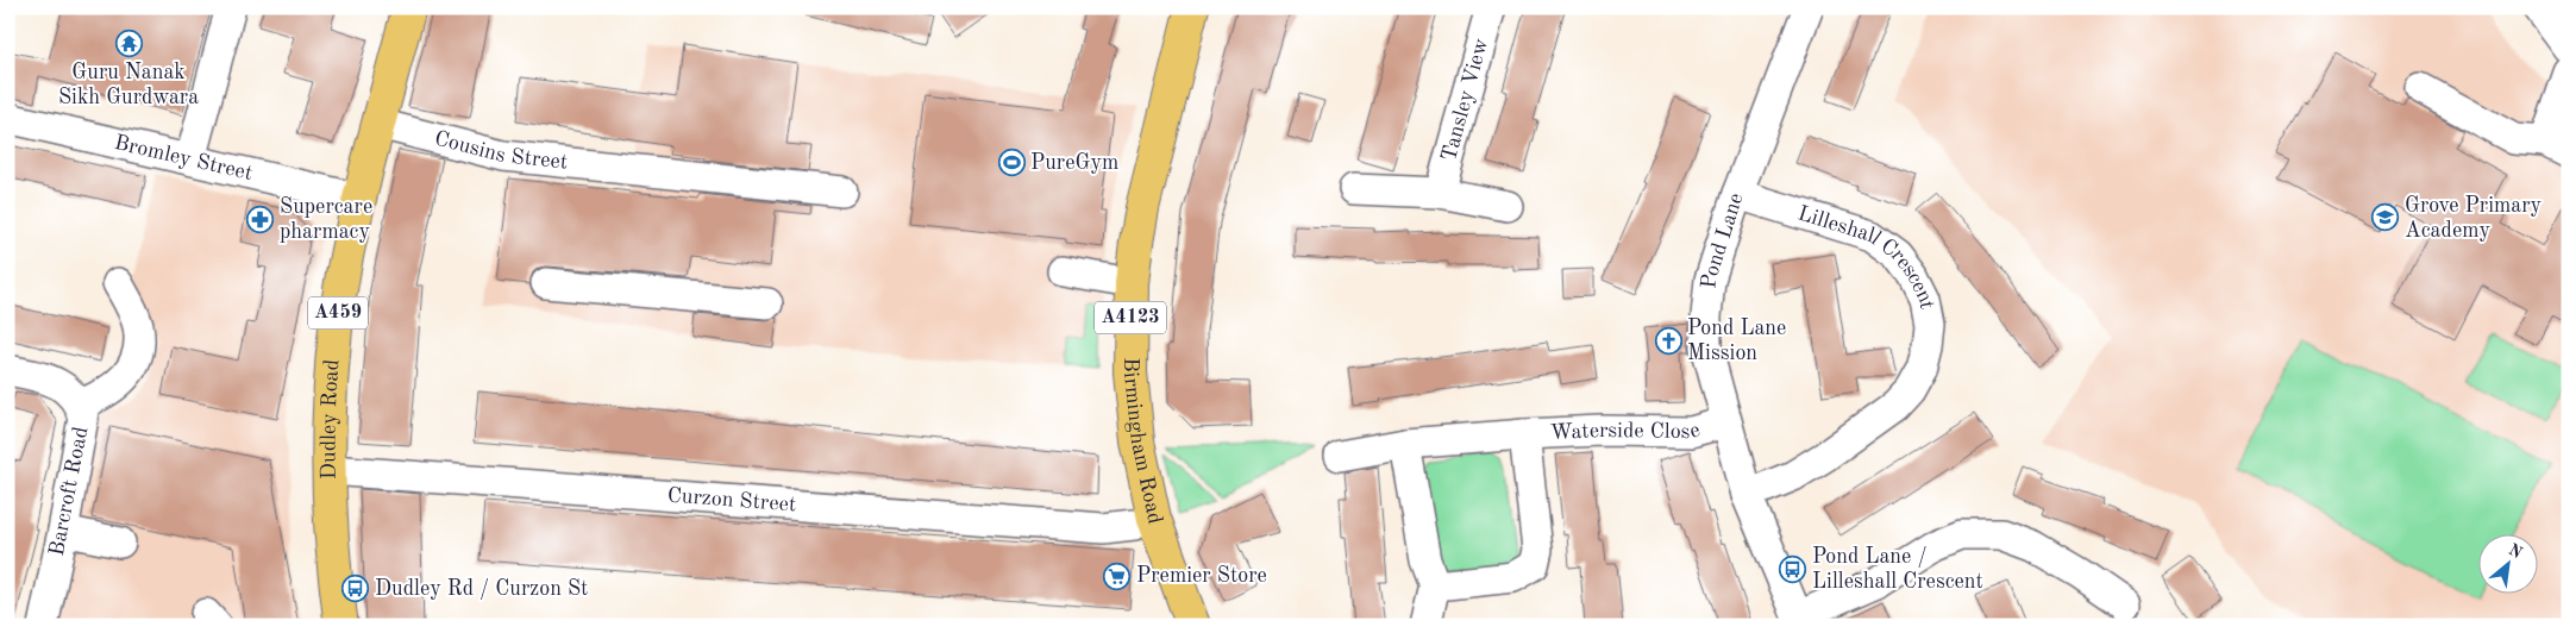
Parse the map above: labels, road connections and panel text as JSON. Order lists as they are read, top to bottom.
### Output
{
  "streets": {
    "main road": [
      "A459",
      "A4123",
      "Dudley Road",
      "Birmingham Road"
    ],
    "street": [
      "Tansley View",
      "Cousins Street",
      "Bromley Street",
      "Pond Lane",
      "Lilleshall Crescent",
      "Waterside Close",
      "Barcroft Road",
      "Curzon Street"
    ]
  },
  "crossings": [
    ["Cousins Street", "Dudley Road"],
    ["Bromley Street", "Dudley Road"],
    ["Pond Lane", "Lilleshall Crescent"],
    ["Pond Lane", "Waterside Close"],
    ["Dudley Road", "Curzon Street"]
  ],
  "places": {
    "temple": ["Guru Nanak Sikh Gurdwara"],
    "sports": ["PureGym"],
    "school or university": ["Grove Primary Academy"],
    "pharmacy": ["Supercare pharmacy"],
    "church": ["Pond Lane Mission"],
    "bus stop": ["Pond Lane / Lilleshall Crescent", "Dudley Rd / Curzon St"],
    "supermarket": ["Premier Store"]
  },
  "north": "top right"
}
